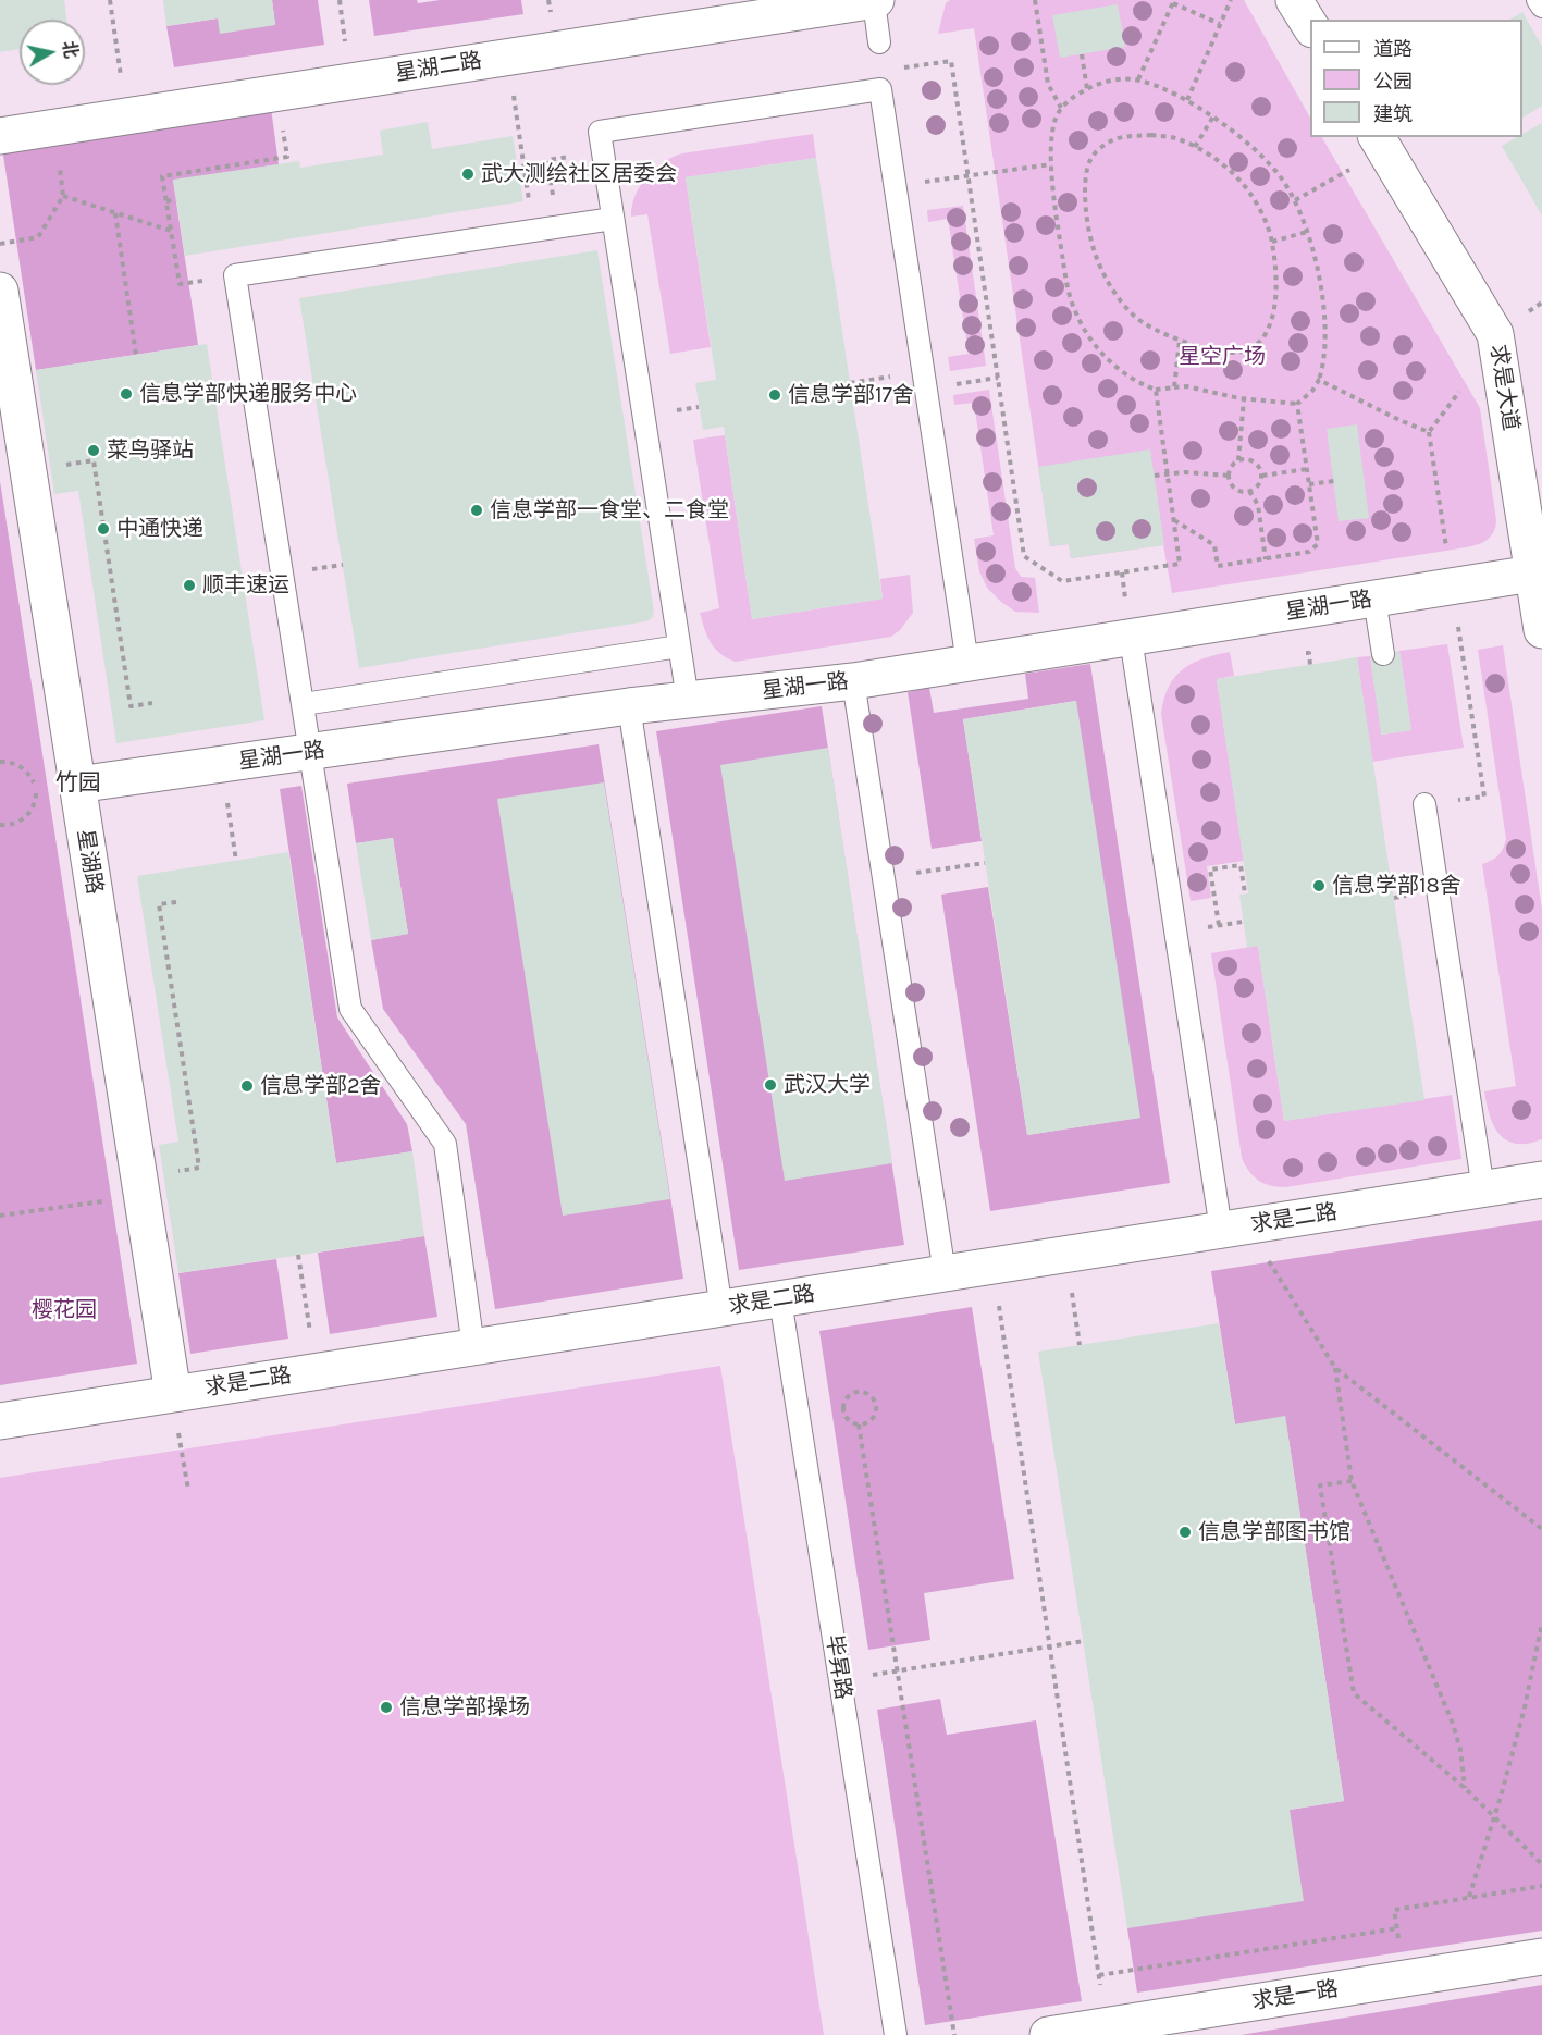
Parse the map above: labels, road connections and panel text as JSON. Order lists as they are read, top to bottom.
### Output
{
  "streets": {
    "street": [
      "星湖二路",
      "求是大道",
      "星湖一路",
      "星湖路",
      "求是二路",
      "求是一路"
    ],
    "lane": ["毕昇路"]
  },
  "crossings": [
    ["求是大道", "星湖一路"],
    ["星湖一路", "星湖路"],
    ["星湖路", "求是二路"],
    ["求是二路", "毕昇路"]
  ],
  "districts": ["竹园"],
  "parks": ["星空广场", "樱花园"],
  "places": [
    "武大测绘社区居委会",
    "信息学部快递服务中心",
    "信息学部17舍",
    "菜鸟驿站",
    "信息学部一食堂、二食堂",
    "中通快递",
    "顺丰速运",
    "信息学部18舍",
    "武汉大学",
    "信息学部2舍",
    "信息学部图书馆",
    "信息学部操场"
  ],
  "legend": ["道路", "公园", "建筑"],
  "north": "right"
}
